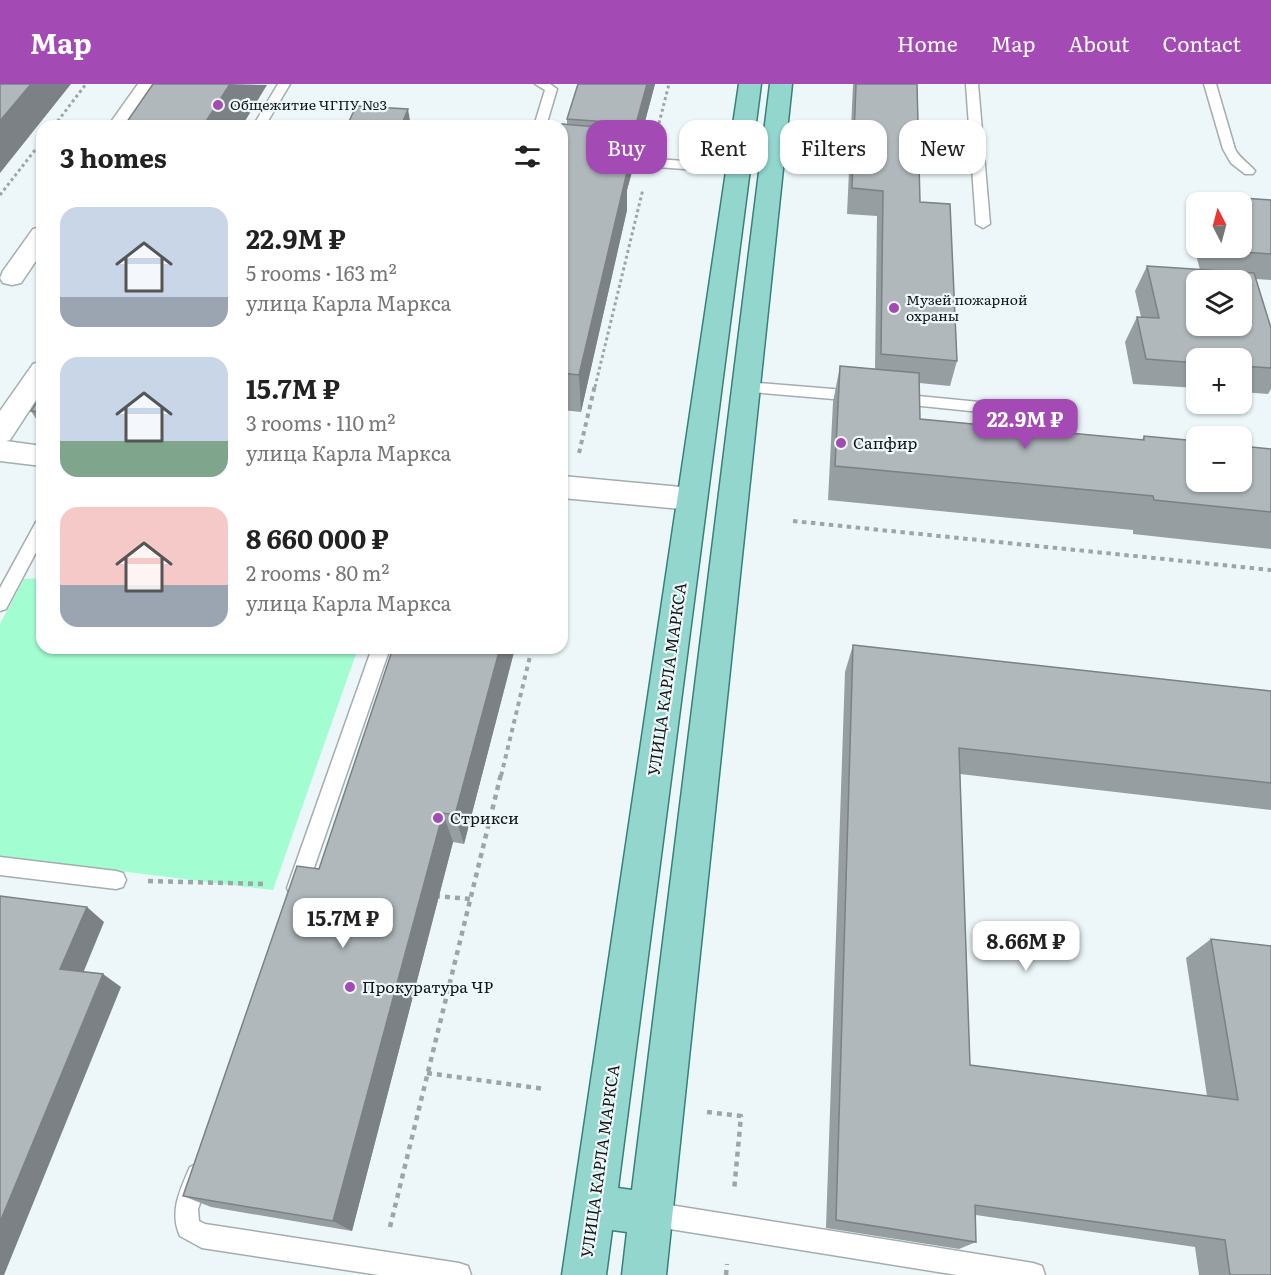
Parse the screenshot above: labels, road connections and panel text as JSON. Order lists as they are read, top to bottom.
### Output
{
  "streets": {
    "main road": ["УЛИЦА КАРЛА МАРКСА"]
  },
  "places": [
    "Общежитие ЧГПУ №3",
    "Музей пожарной охраны",
    "Сапфир",
    "Стрикси",
    "Прокуратура ЧР"
  ],
  "north": "top",
  "page": {
    "header": "Map",
    "nav": [
      "Home",
      "Map",
      "About",
      "Contact"
    ],
    "chip": [
      "Buy",
      "Rent",
      "Filters",
      "New"
    ],
    "heading": "3 homes",
    "map_buttons": ["+", "−"],
    "list": [
      {
        "name": "22.9M ₽",
        "note": "5 rooms · 163 m² · улица Карла Маркса"
      },
      {
        "name": "15.7M ₽",
        "note": "3 rooms · 110 m² · улица Карла Маркса"
      },
      {
        "name": "8 660 000 ₽",
        "note": "2 rooms · 80 m² · улица Карла Маркса"
      }
    ],
    "price": ["22.9M ₽", "15.7M ₽", "8.66M ₽"]
  }
}
